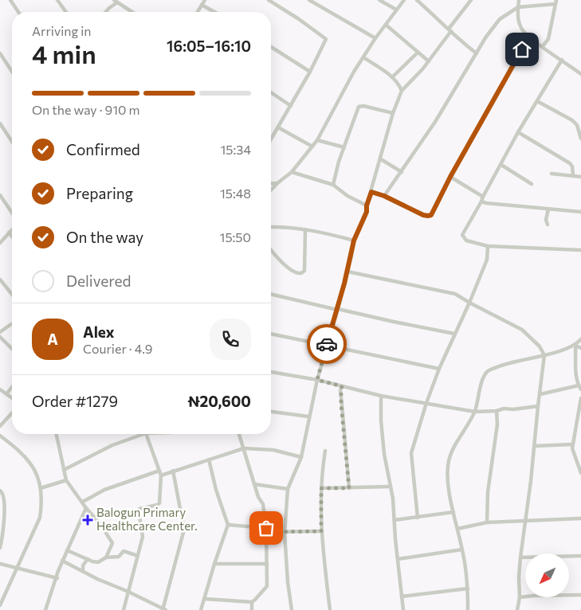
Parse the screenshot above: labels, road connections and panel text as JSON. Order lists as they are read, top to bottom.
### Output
{
  "places": {
    "health": ["Balogun Primary Healthcare Center."]
  },
  "north": "bottom left",
  "page": {
    "heading": ["4 min", "Arriving in", "16:05–16:10"],
    "panel": [
      "Alex",
      "Courier · 4.9",
      "Order #1279",
      "₦20,600"
    ],
    "bar": "On the way · 910 m",
    "list": [
      ["Confirmed", "15:34"],
      ["Preparing", "15:48"],
      ["On the way", "15:50"],
      "Delivered"
    ],
    "round": "A"
  }
}
